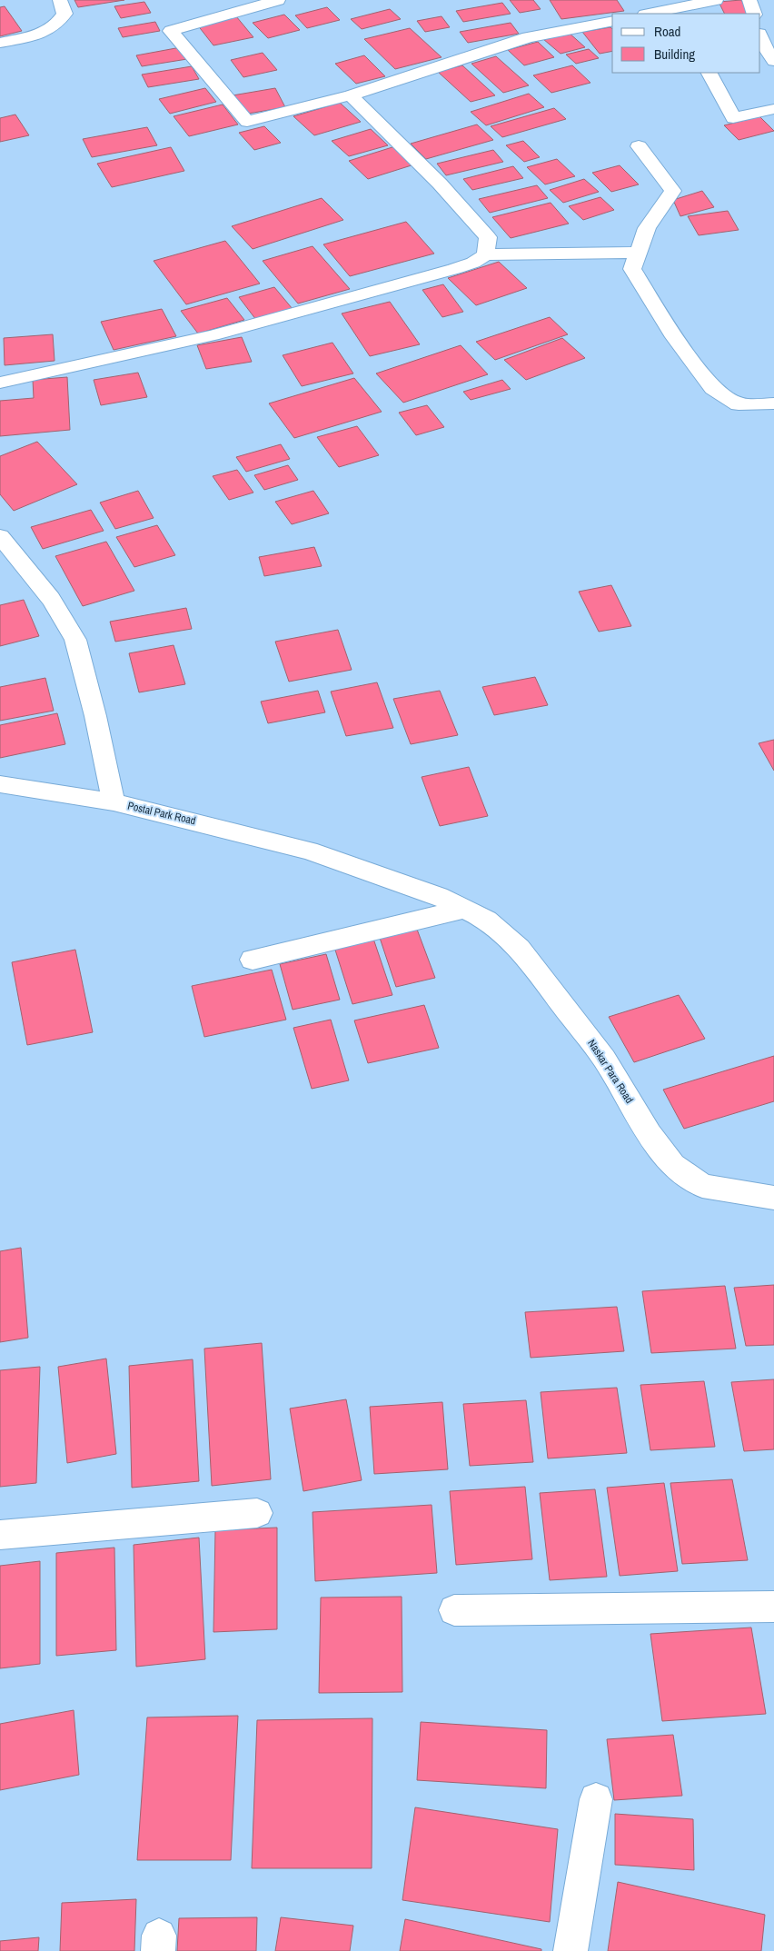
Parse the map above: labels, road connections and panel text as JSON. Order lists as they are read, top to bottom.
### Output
{
  "streets": {
    "street": ["Postal Park Road", "Naskar Para Road"]
  },
  "crossings": [
    ["Postal Park Road", "Naskar Para Road"]
  ],
  "legend": ["Road", "Building"]
}
